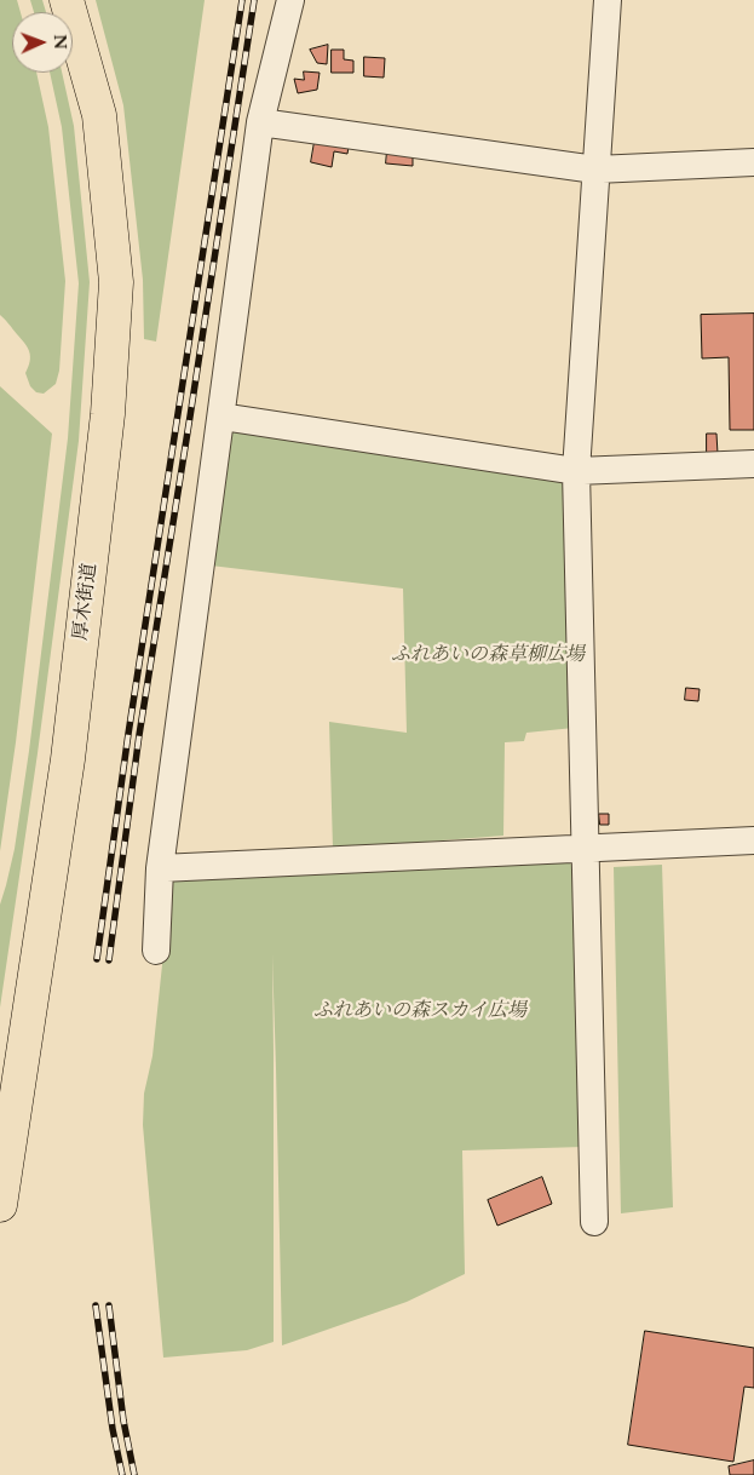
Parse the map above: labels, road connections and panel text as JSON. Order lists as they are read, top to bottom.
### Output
{
  "streets": {
    "main road": ["厚木街道"]
  },
  "parks": ["ふれあいの森草柳広場", "ふれあいの森スカイ広場"],
  "north": "right"
}
